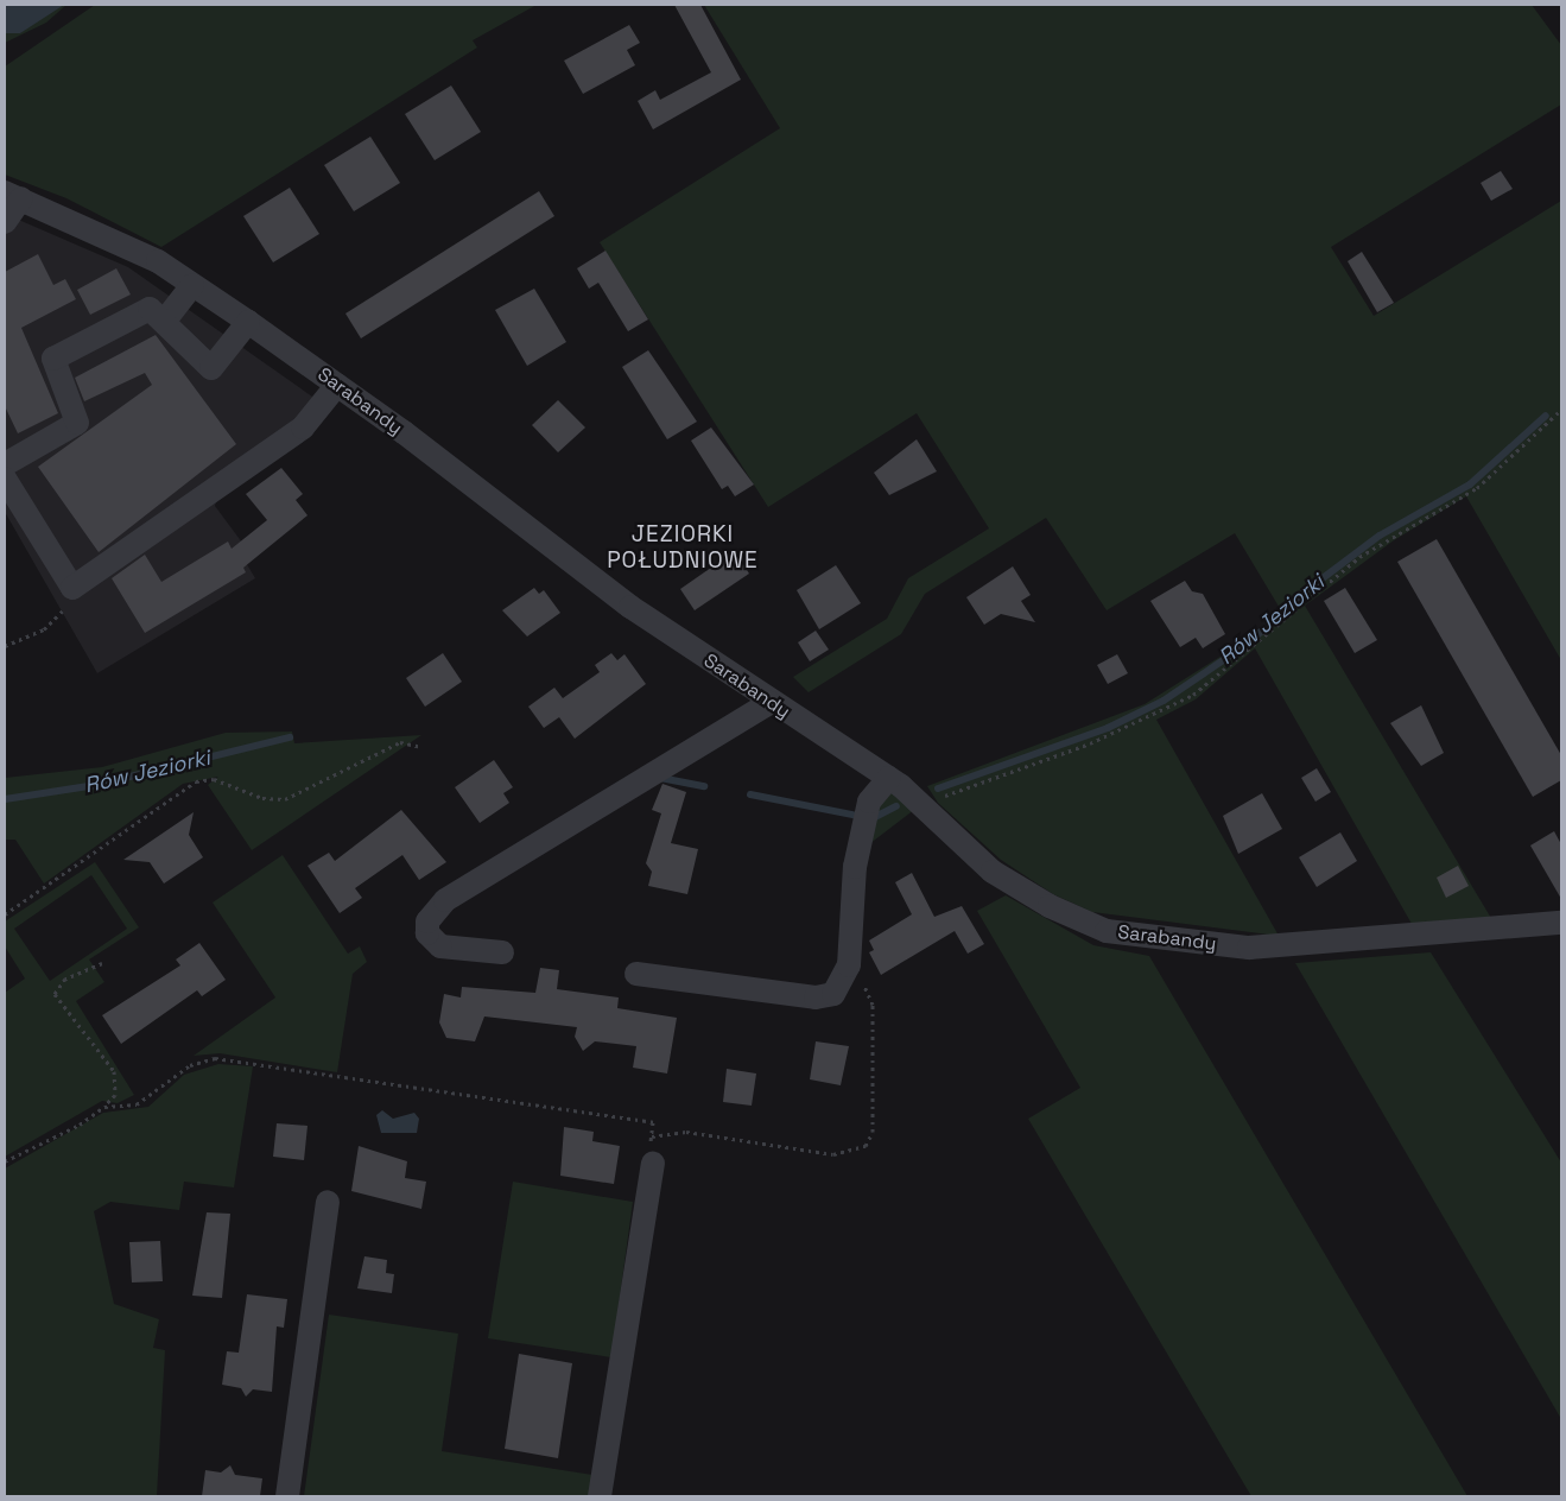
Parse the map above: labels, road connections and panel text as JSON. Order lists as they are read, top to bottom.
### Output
{
  "streets": {
    "street": ["Sarabandy"]
  },
  "districts": ["JEZIORKI POŁUDNIOWE"],
  "water": ["Rów Jeziorki"]
}
